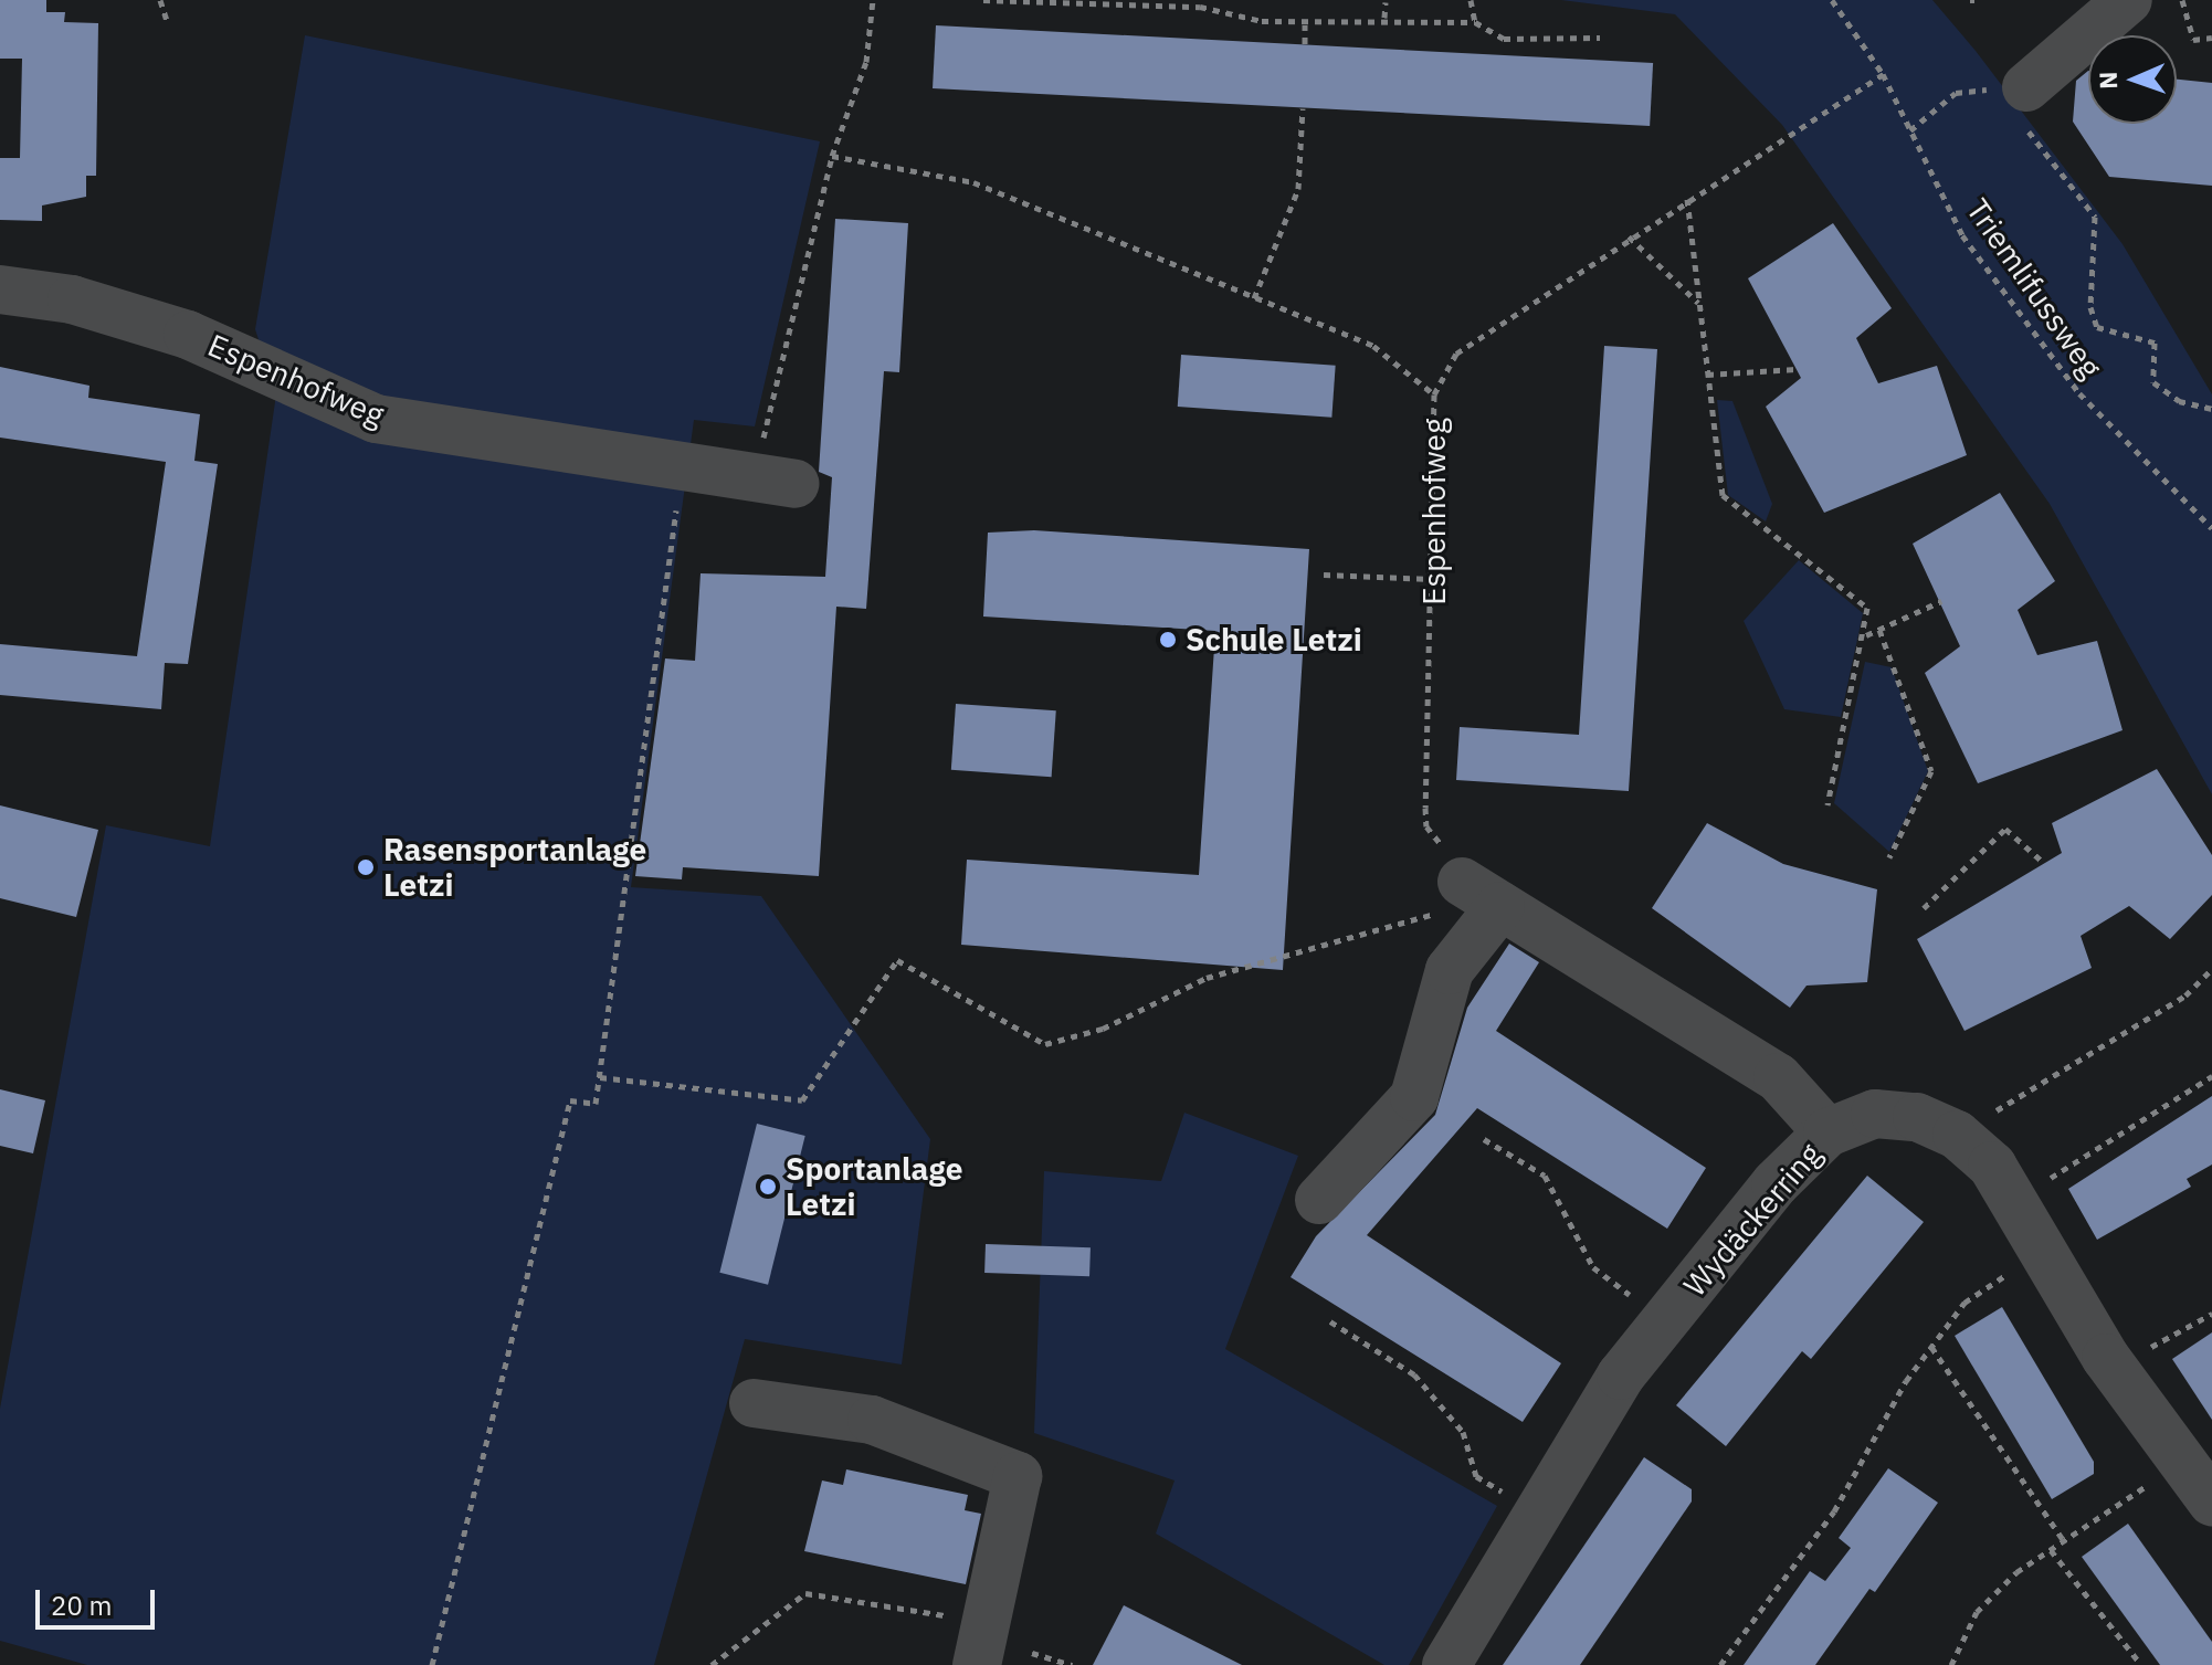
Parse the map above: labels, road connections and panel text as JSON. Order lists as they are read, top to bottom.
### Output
{
  "streets": {
    "street": ["Espenhofweg", "Wydäckerring"],
    "path": ["Triemlifussweg"]
  },
  "places": ["Schule Letzi", "Rasensportanlage Letzi", "Sportanlage Letzi"],
  "scale_bar": "20 m",
  "north": "left"
}
